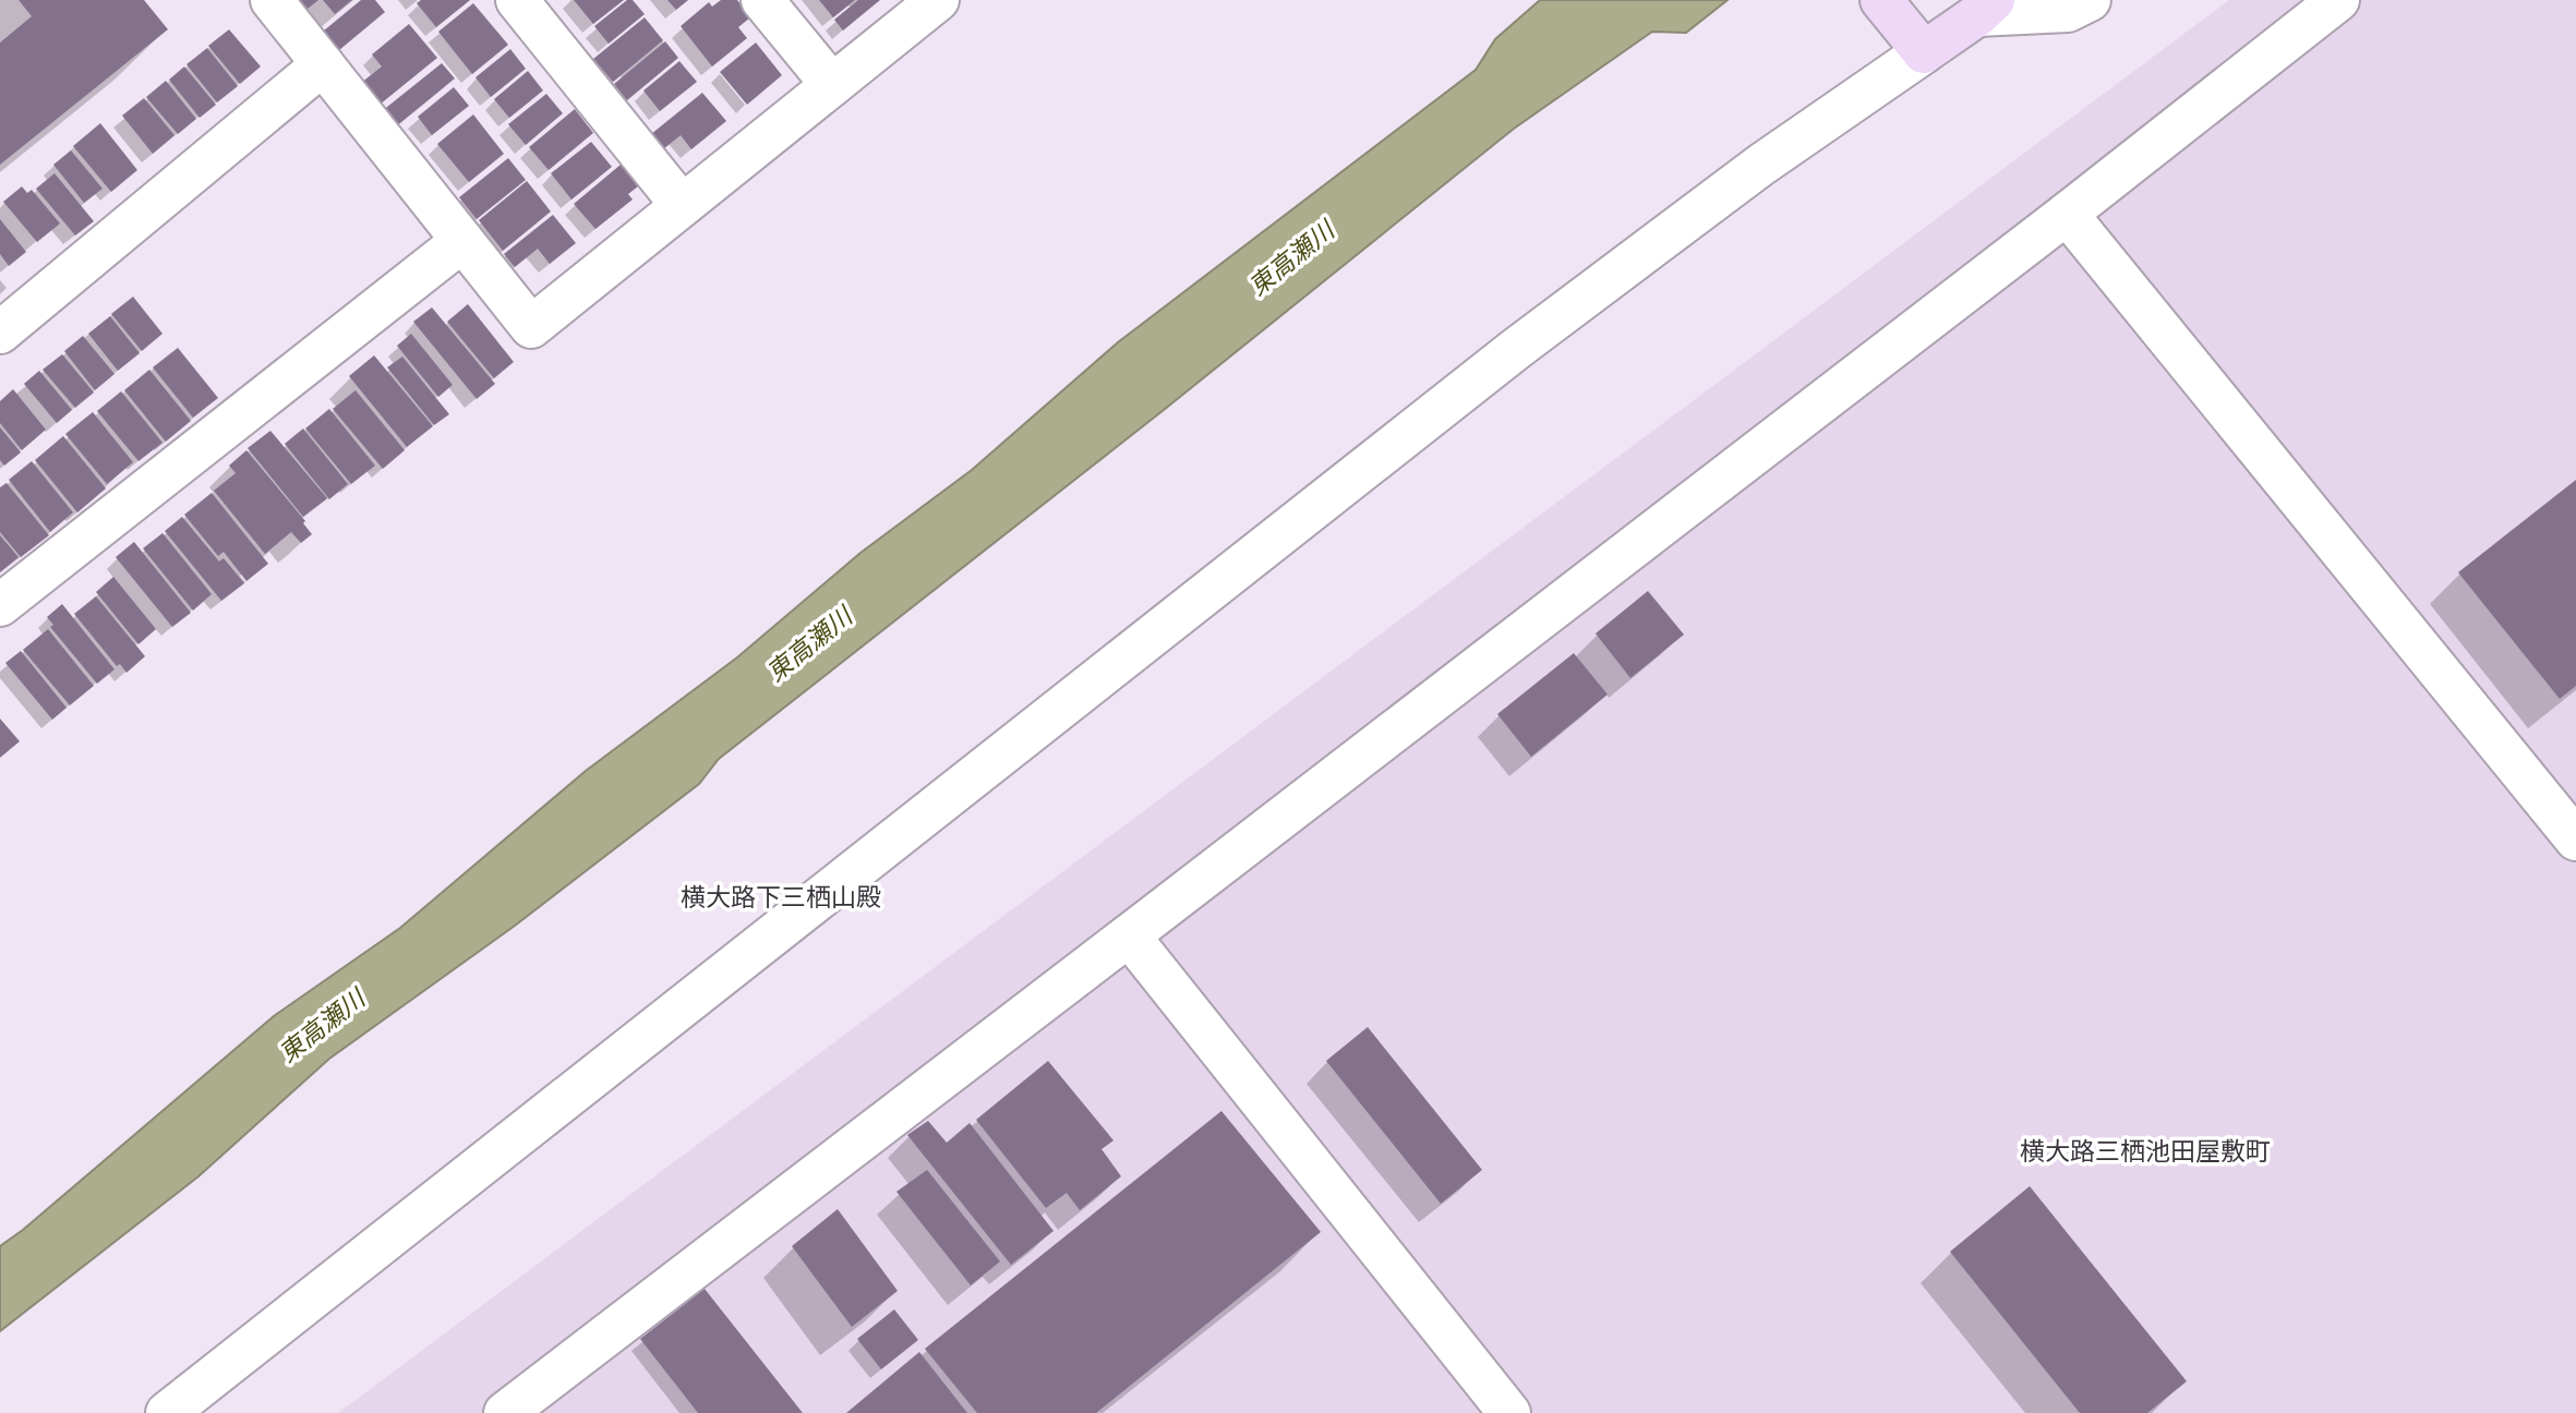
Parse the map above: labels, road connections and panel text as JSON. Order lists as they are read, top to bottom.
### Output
{
  "districts": ["横大路下三栖山殿", "横大路三栖池田屋敷町"],
  "water": ["東高瀬川"]
}
